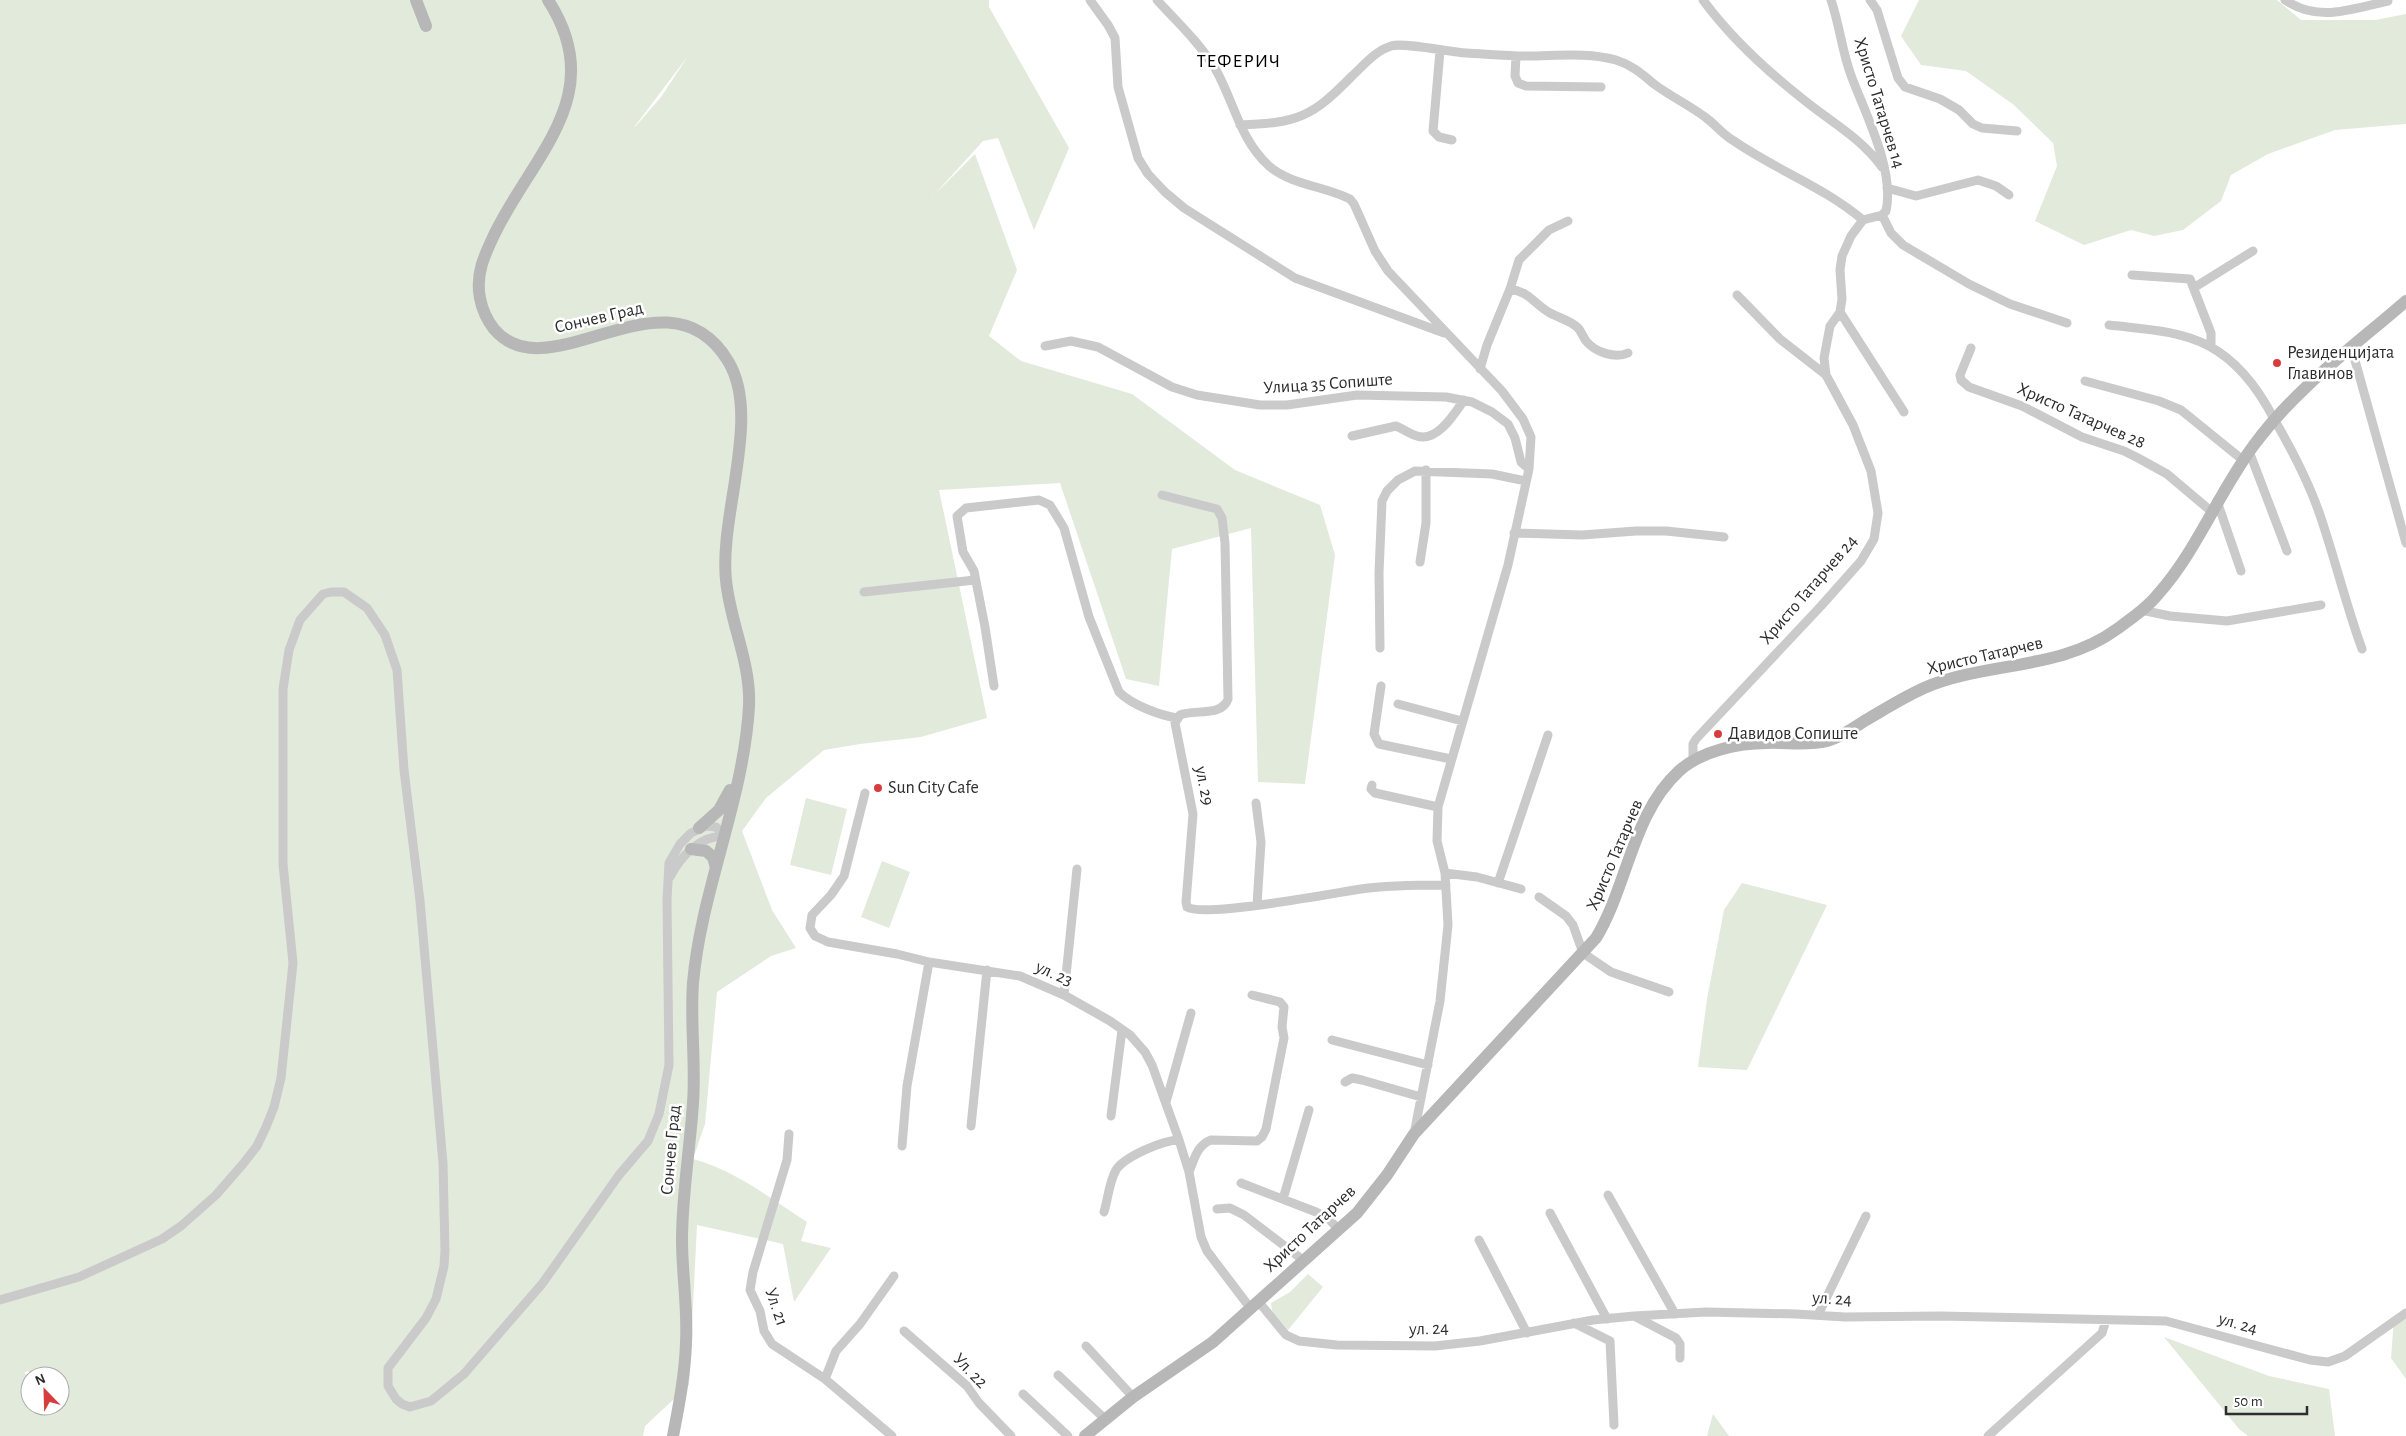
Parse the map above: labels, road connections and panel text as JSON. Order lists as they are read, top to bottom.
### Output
{
  "streets": {
    "main road": ["Сончев Град", "Христо Татарчев"],
    "street": [
      "Христо Татарчев 14",
      "Улица 35 Сопиште",
      "Христо Татарчев 28",
      "Христо Татарчев 24",
      "ул. 29",
      "ул. 23",
      "ул. 24",
      "Ул. 21",
      "Ул. 22"
    ]
  },
  "crossings": [
    ["Христо Татарчев 28", "Христо Татарчев"],
    ["Христо Татарчев 24", "Христо Татарчев"],
    ["Христо Татарчев", "ул. 23"],
    ["Христо Татарчев", "ул. 24"],
    ["ул. 23", "ул. 24"]
  ],
  "districts": ["ТЕФЕРИЧ"],
  "places": ["Резиденцијата Главинов", "Давидов Сопиште", "Sun City Cafe"],
  "scale_bar": "50 m",
  "north": "top left"
}
